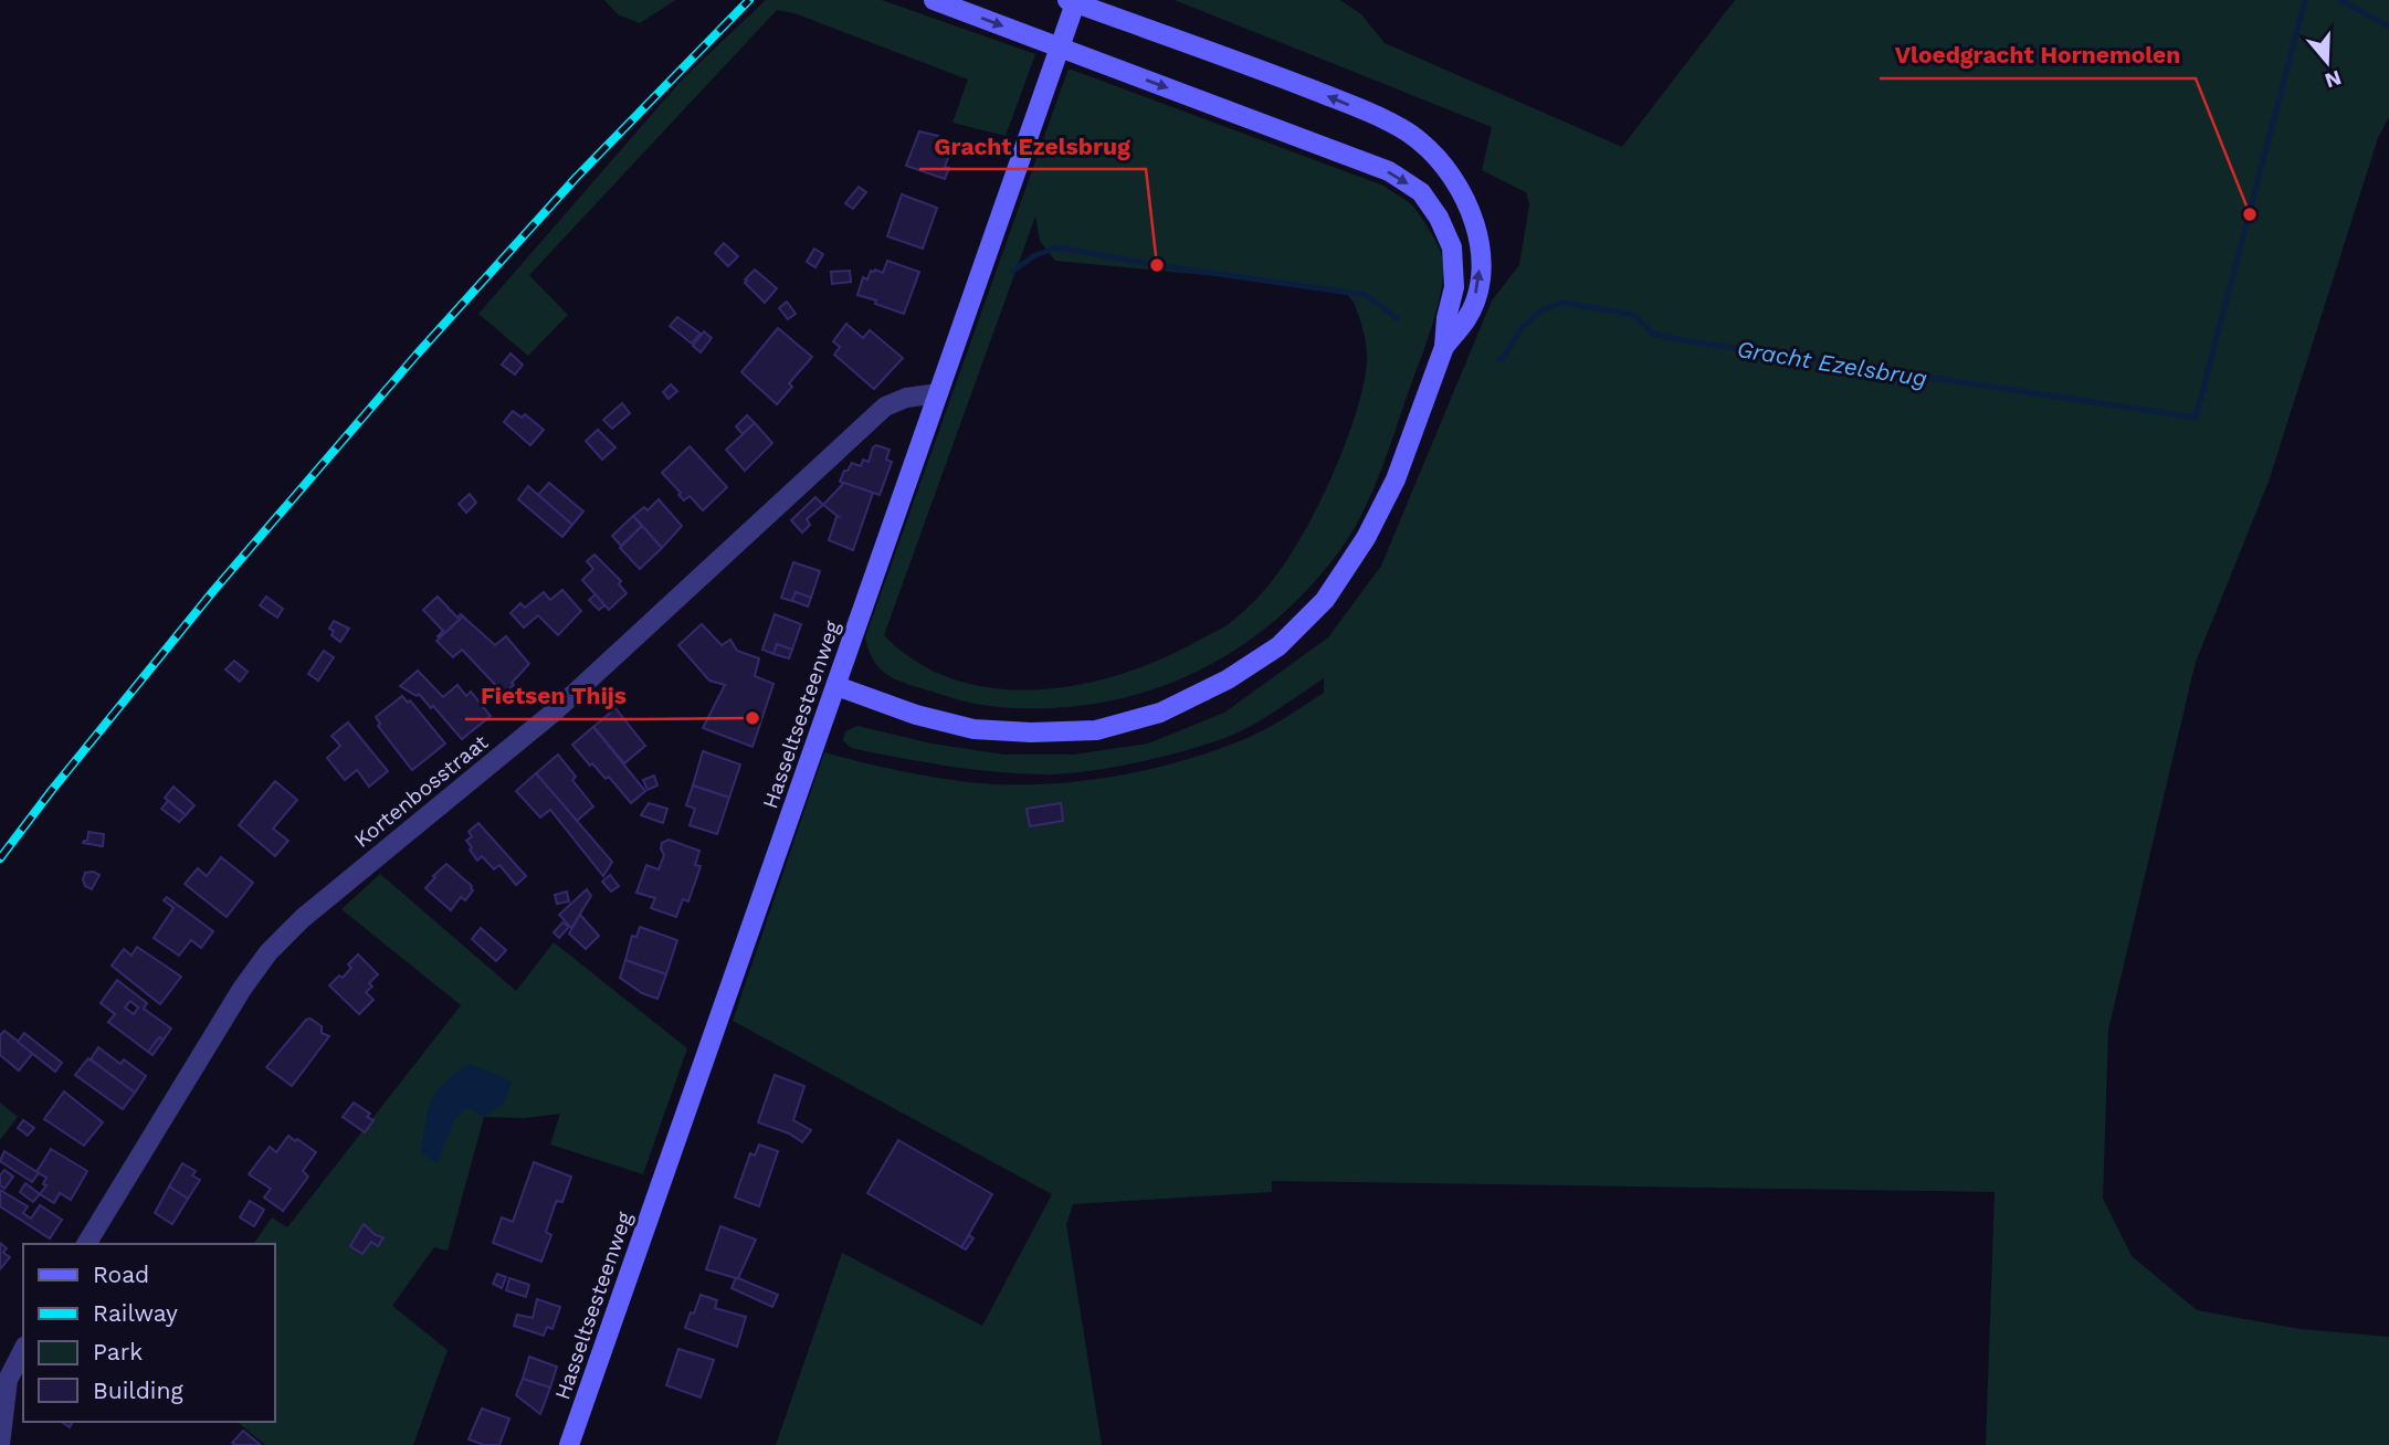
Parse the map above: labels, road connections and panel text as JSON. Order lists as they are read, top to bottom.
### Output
{
  "streets": {
    "main road": ["Hasseltsesteenweg"],
    "street": ["Kortenbosstraat"]
  },
  "crossings": [
    ["Hasseltsesteenweg", "Kortenbosstraat"]
  ],
  "water": ["Gracht Ezelsbrug"],
  "places": ["Vloedgracht Hornemolen", "Gracht Ezelsbrug", "Fietsen Thijs"],
  "legend": [
    "Road",
    "Railway",
    "Park",
    "Building"
  ],
  "north": "bottom"
}
